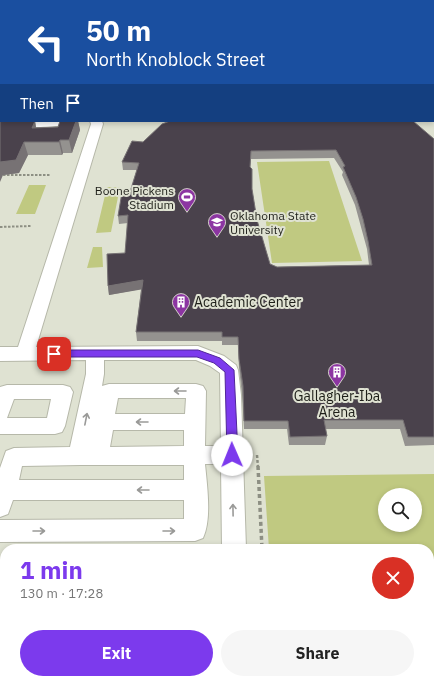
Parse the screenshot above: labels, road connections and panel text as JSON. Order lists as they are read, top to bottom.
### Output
{
  "places": {
    "sports": ["Boone Pickens Stadium"],
    "school or university": ["Oklahoma State University"],
    "building": ["Academic Center", "Gallagher-Iba Arena"]
  },
  "page": {
    "turn": ["50 m", "North Knoblock Street"],
    "then": "Then",
    "heading": ["1 min", "130 m · 17:28"],
    "buttons": ["Exit", "Share"]
  }
}
